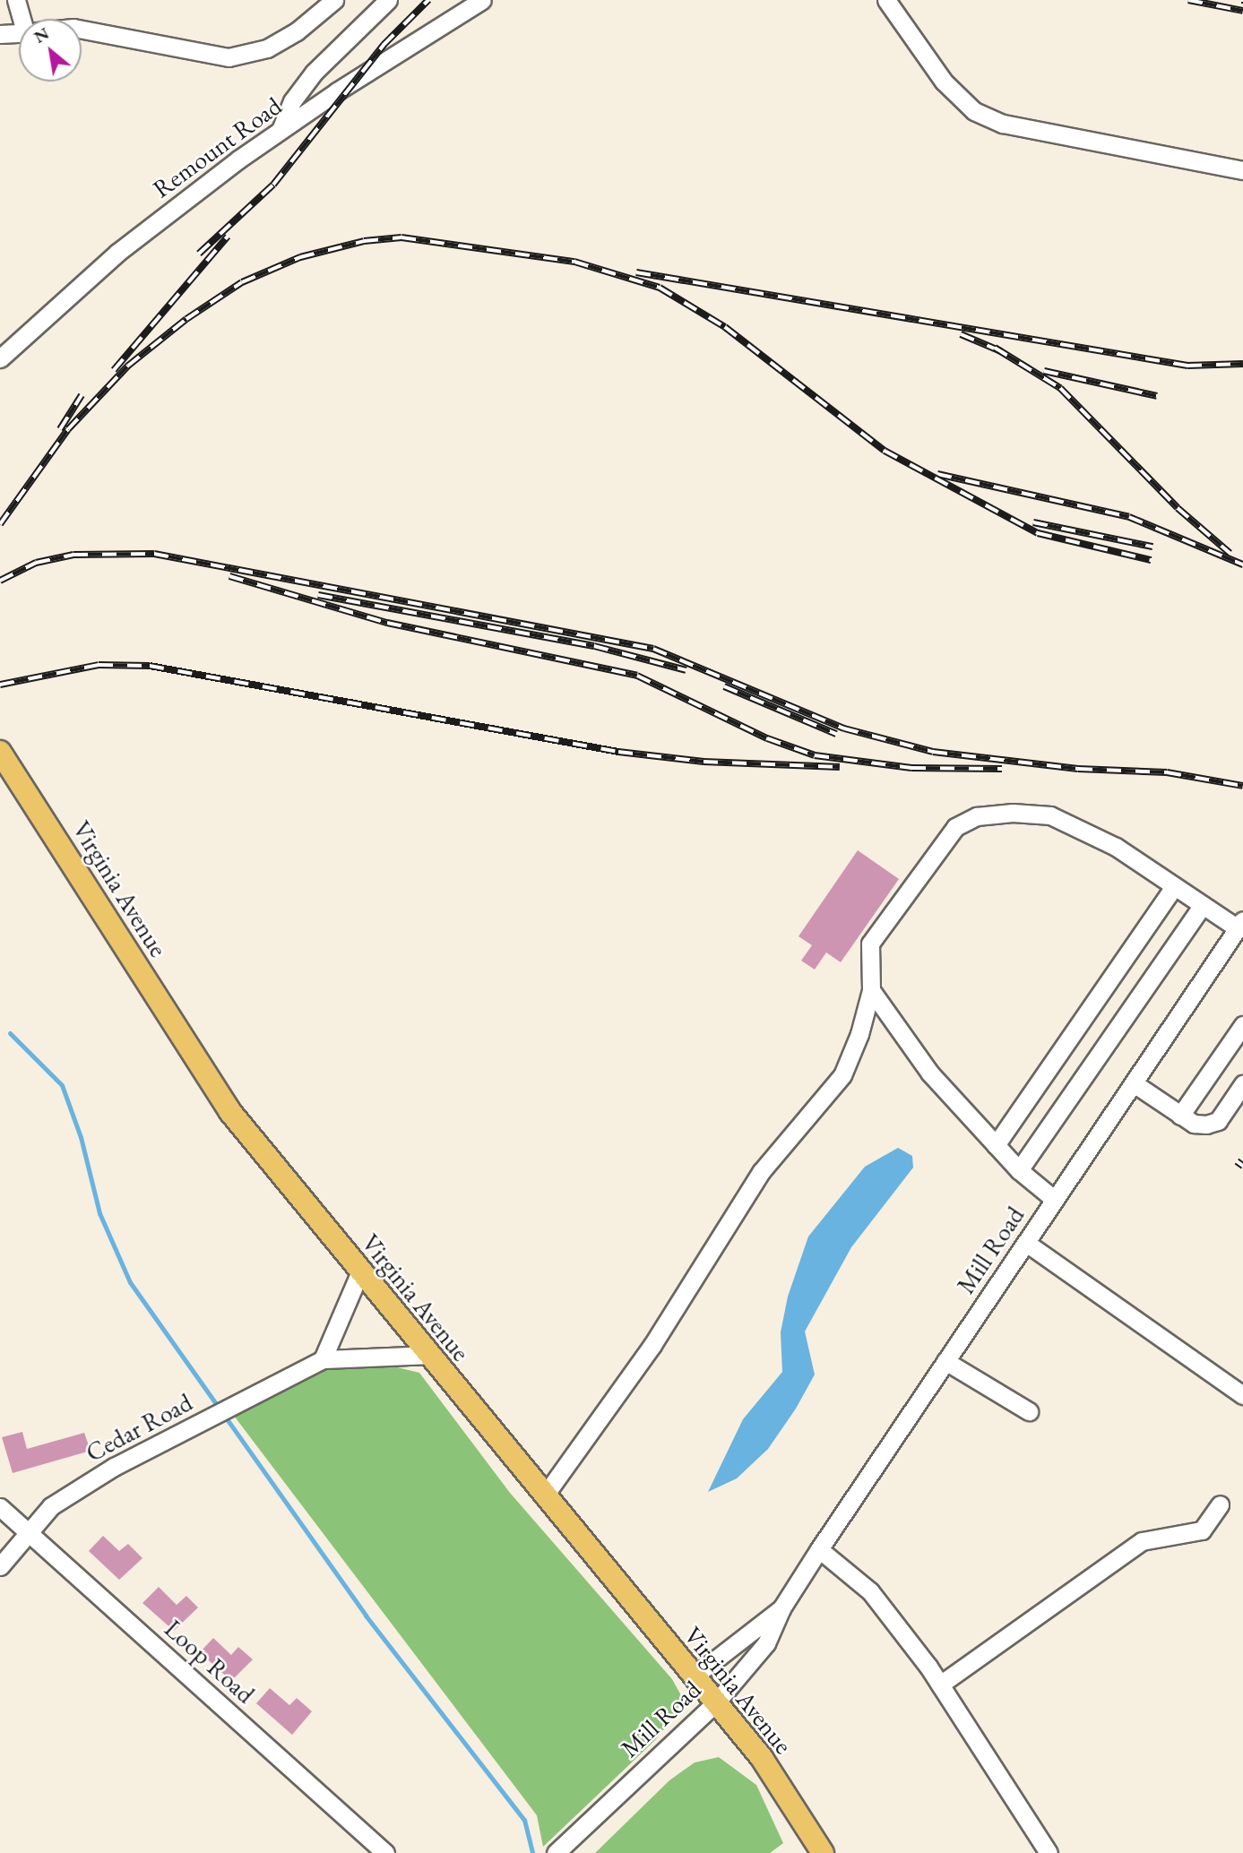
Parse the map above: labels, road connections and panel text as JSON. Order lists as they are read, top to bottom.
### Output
{
  "streets": {
    "main road": ["Virginia Avenue"],
    "street": [
      "Remount Road",
      "Mill Road",
      "Cedar Road",
      "Loop Road"
    ]
  },
  "crossings": [
    ["Virginia Avenue", "Mill Road"],
    ["Virginia Avenue", "Cedar Road"],
    ["Cedar Road", "Loop Road"]
  ],
  "north": "top left"
}
